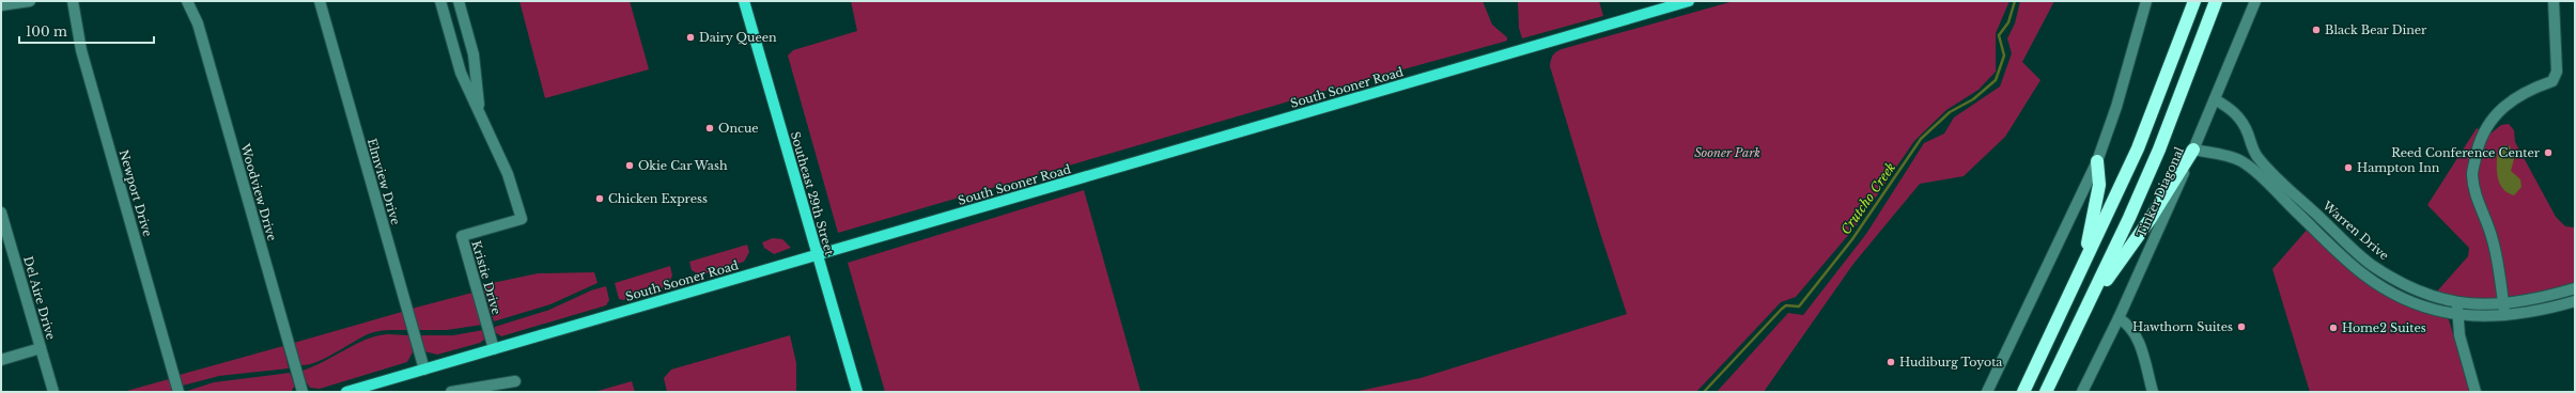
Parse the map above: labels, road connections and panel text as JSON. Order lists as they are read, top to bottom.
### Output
{
  "streets": {
    "highway": ["Tinker Diagonal"],
    "main road": ["South Sooner Road", "Southeast 29th Street"],
    "street": [
      "Elmview Drive",
      "Woodview Drive",
      "Newport Drive",
      "Warren Drive",
      "Kristie Drive",
      "Del Aire Drive"
    ]
  },
  "crossings": [
    ["South Sooner Road", "Elmview Drive"],
    ["South Sooner Road", "Southeast 29th Street"],
    ["South Sooner Road", "Kristie Drive"],
    ["Tinker Diagonal", "Warren Drive"]
  ],
  "water": ["Crutcho Creek"],
  "parks": ["Sooner Park"],
  "places": [
    "Black Bear Diner",
    "Dairy Queen",
    "Oncue",
    "Reed Conference Center",
    "Okie Car Wash",
    "Hampton Inn",
    "Chicken Express",
    "Hawthorn Suites",
    "Home2 Suites",
    "Hudiburg Toyota"
  ],
  "scale_bar": "100 m"
}
